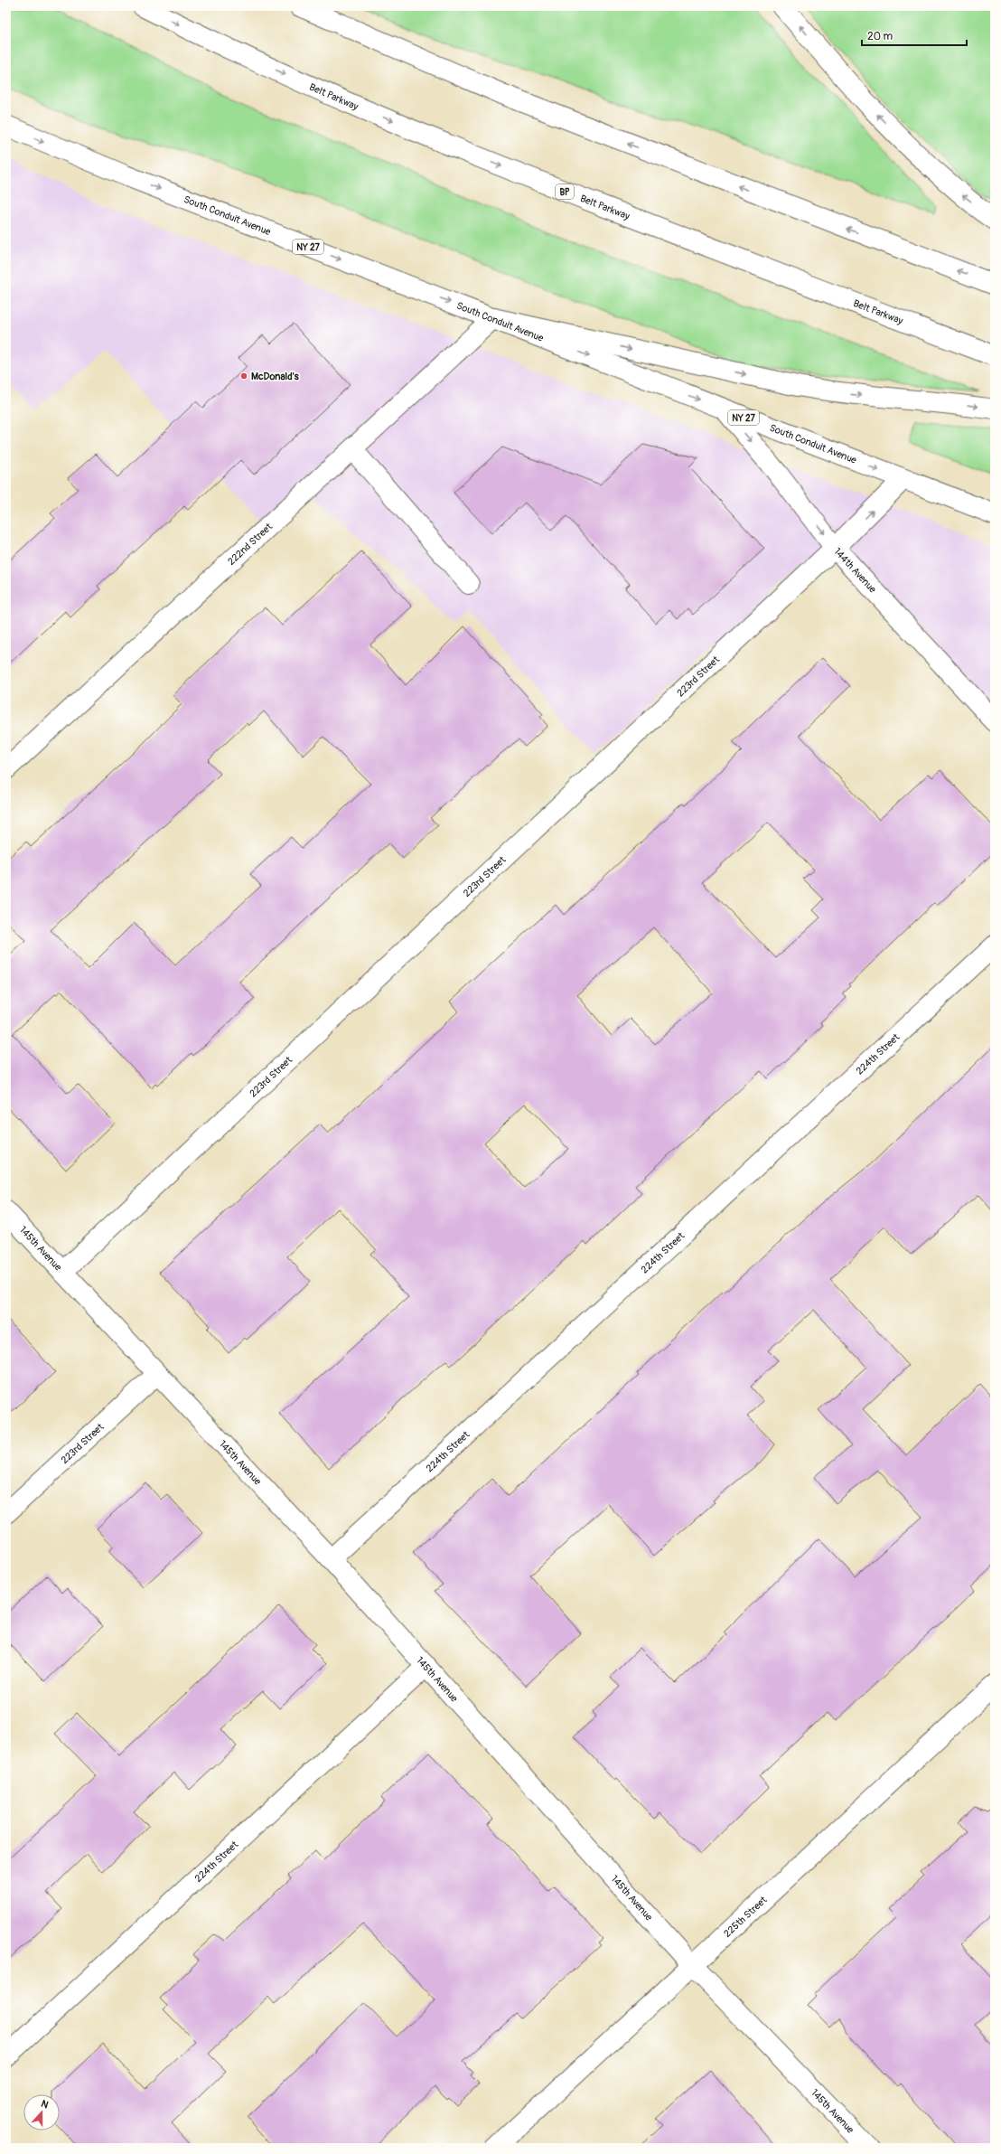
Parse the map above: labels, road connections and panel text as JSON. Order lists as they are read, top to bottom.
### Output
{
  "streets": {
    "main road": [
      "Belt Parkway",
      "BP",
      "South Conduit Avenue",
      "NY 27",
      "222nd Street",
      "144th Avenue",
      "223rd Street",
      "224th Street",
      "145th Avenue",
      "225th Street"
    ]
  },
  "crossings": [
    ["South Conduit Avenue", "222nd Street"],
    ["South Conduit Avenue", "144th Avenue"],
    ["South Conduit Avenue", "223rd Street"],
    ["144th Avenue", "223rd Street"],
    ["223rd Street", "145th Avenue"],
    ["224th Street", "145th Avenue"],
    ["145th Avenue", "225th Street"]
  ],
  "one_way": ["144th Avenue"],
  "places": ["McDonald's"],
  "scale_bar": "20 m",
  "north": "top"
}
